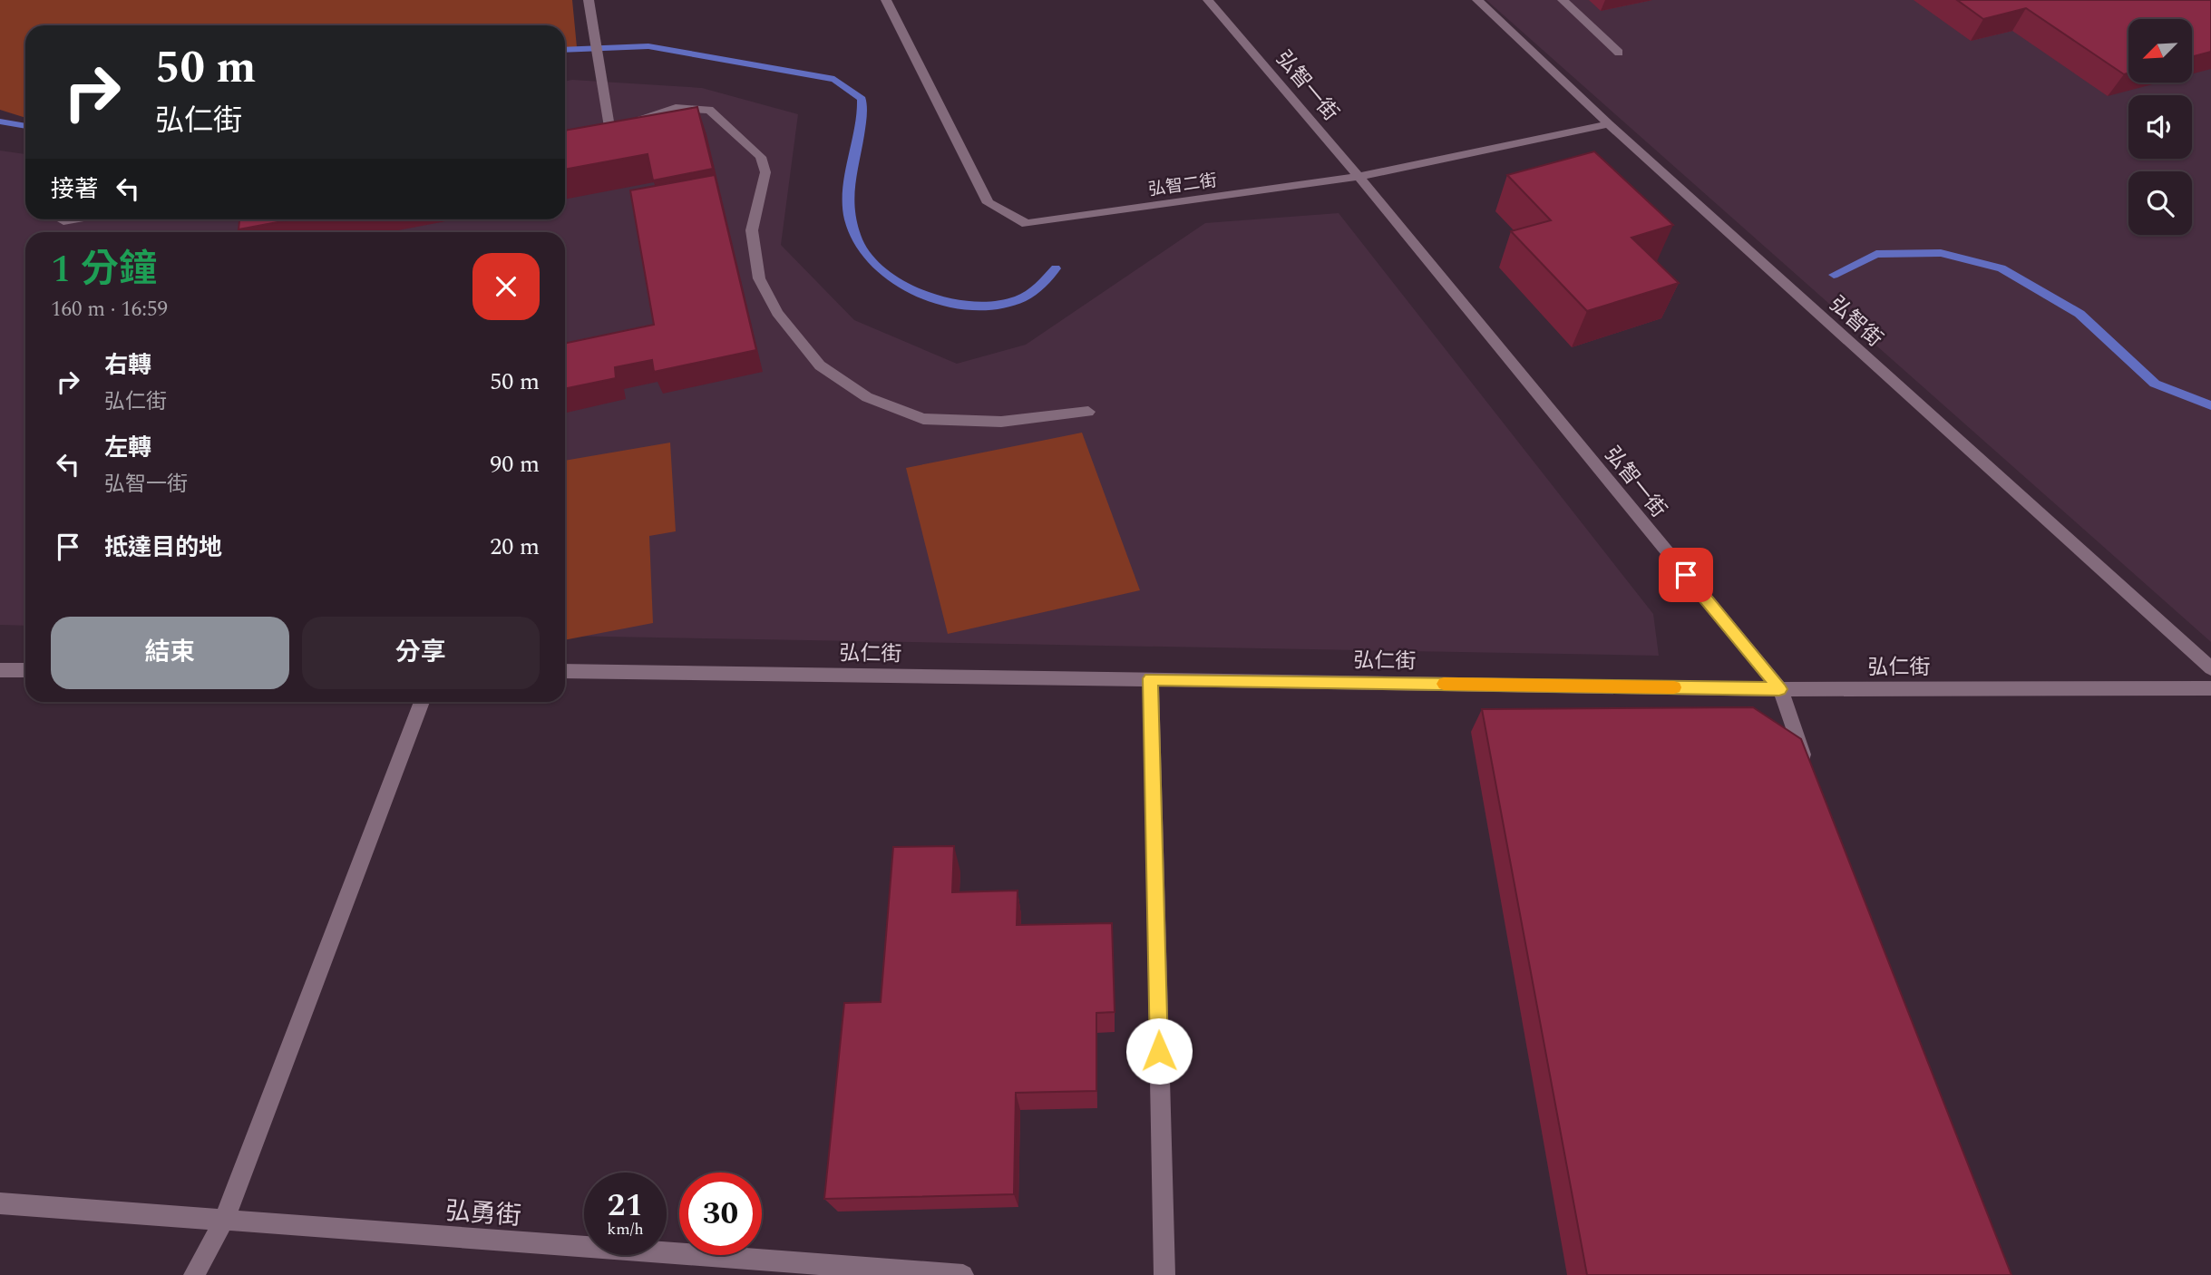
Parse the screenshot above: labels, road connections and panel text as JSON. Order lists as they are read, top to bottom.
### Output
{
  "streets": {
    "street": [
      "弘智一街",
      "弘智二街",
      "弘智街",
      "弘仁街",
      "弘勇街"
    ]
  },
  "crossings": [
    ["弘智一街", "弘智二街"],
    ["弘智一街", "弘仁街"],
    ["弘智二街", "弘智街"]
  ],
  "north": "bottom left",
  "page": {
    "turn": ["50 m", "弘仁街"],
    "then": "接著",
    "heading": ["1 分鐘", "160 m · 16:59"],
    "list": [
      {
        "name": "右轉",
        "note": "弘仁街",
        "value": "50 m"
      },
      {
        "name": "左轉",
        "note": "弘智一街",
        "value": "90 m"
      },
      {
        "name": "抵達目的地",
        "value": "20 m"
      }
    ],
    "buttons": ["結束", "分享"],
    "speed": "21 km/h",
    "limit": "30"
  }
}
